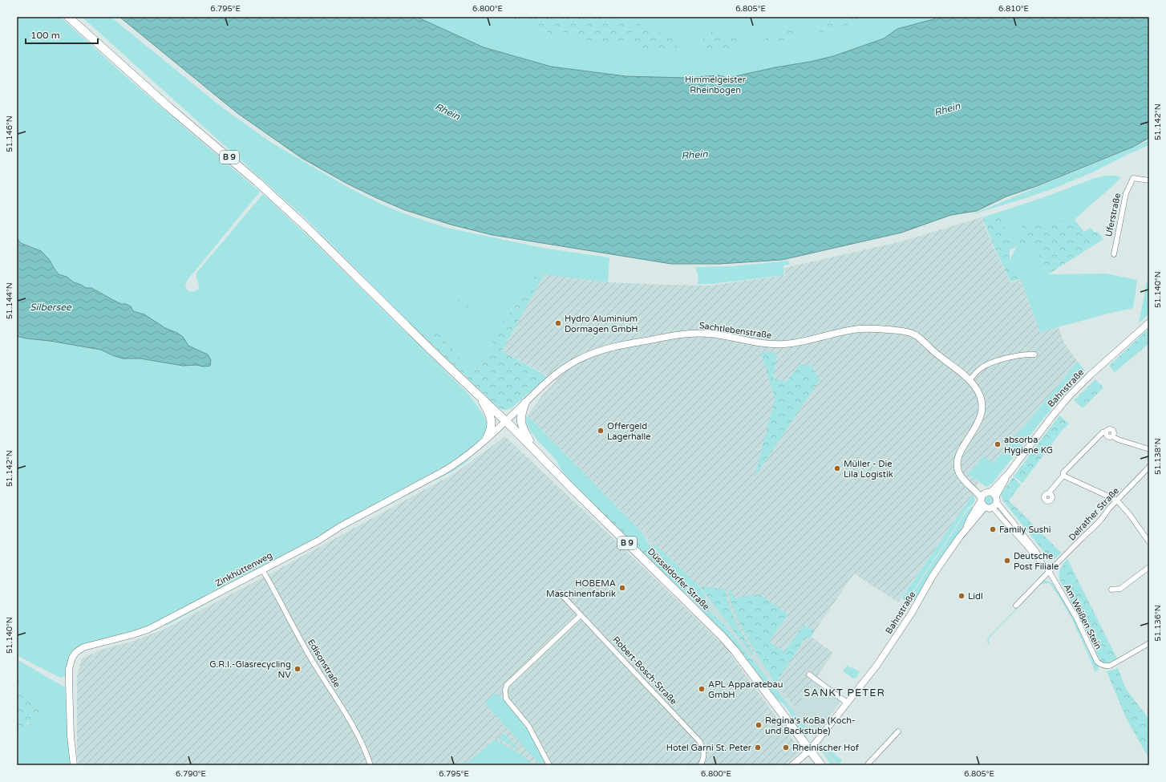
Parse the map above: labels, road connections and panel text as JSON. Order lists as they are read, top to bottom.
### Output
{
  "streets": {
    "main road": ["B 9", "Düsseldorfer Straße"],
    "street": [
      "Uferstraße",
      "Sachtlebenstraße",
      "Bahnstraße",
      "Delrather Straße",
      "Zinkhüttenweg",
      "Am Weißen Stein",
      "Edisonstraße",
      "Robert-Bosch-Straße"
    ]
  },
  "crossings": [
    ["B 9", "Sachtlebenstraße"],
    ["B 9", "Zinkhüttenweg"],
    ["B 9", "Düsseldorfer Straße"],
    ["Sachtlebenstraße", "Bahnstraße"],
    ["Sachtlebenstraße", "Zinkhüttenweg"],
    ["Sachtlebenstraße", "Düsseldorfer Straße"],
    ["Sachtlebenstraße", "Am Weißen Stein"],
    ["Bahnstraße", "Düsseldorfer Straße"],
    ["Bahnstraße", "Am Weißen Stein"],
    ["Delrather Straße", "Am Weißen Stein"],
    ["Zinkhüttenweg", "Düsseldorfer Straße"],
    ["Zinkhüttenweg", "Edisonstraße"]
  ],
  "districts": ["SANKT PETER"],
  "water": ["Rhein", "Silbersee"],
  "parks": ["Himmelgeister Rheinbogen"],
  "places": [
    "Hydro Aluminium Dormagen GmbH",
    "Offergeld Lagerhalle",
    "absorba Hygiene KG",
    "Müller - Die Lila Logistik",
    "Family Sushi",
    "Deutsche Post Filiale",
    "HOBEMA Maschinenfabrik",
    "Lidl",
    "G.R.I.-Glasrecycling NV",
    "APL Apparatebau GmbH",
    "Regina's KoBa (Koch- und Backstube)",
    "Hotel Garni St. Peter",
    "Rheinischer Hof"
  ],
  "scale_bar": "100 m",
  "coordinates": [
    "6.795°E",
    "6.800°E",
    "6.805°E",
    "6.810°E",
    "51.142°N",
    "51.146°N",
    "51.140°N",
    "51.144°N",
    "51.138°N",
    "51.136°N",
    "6.790°E"
  ]
}
